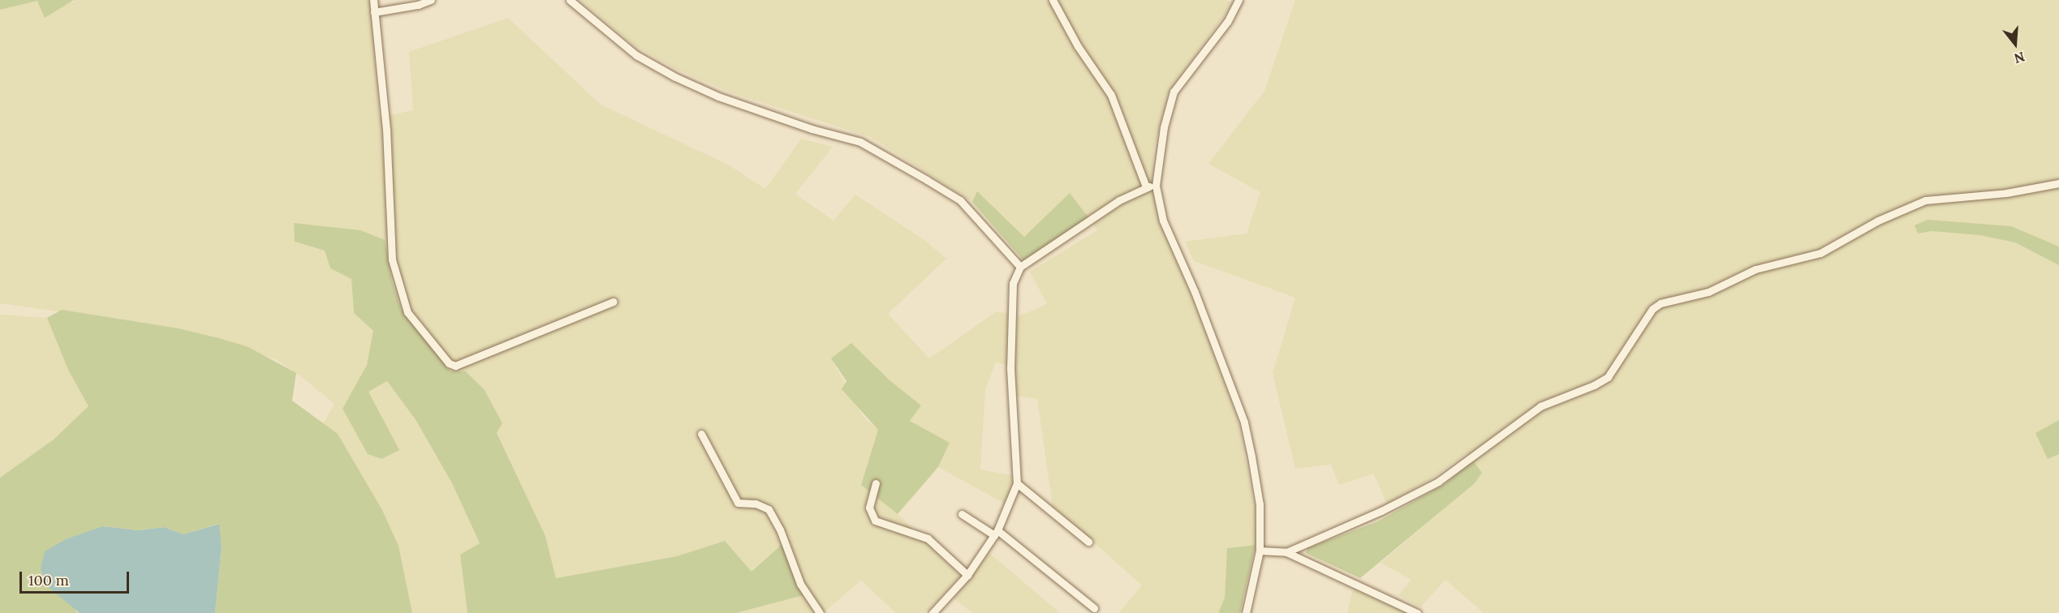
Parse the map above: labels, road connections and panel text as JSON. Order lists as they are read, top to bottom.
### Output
{
  "scale_bar": "100 m",
  "north": "bottom"
}
